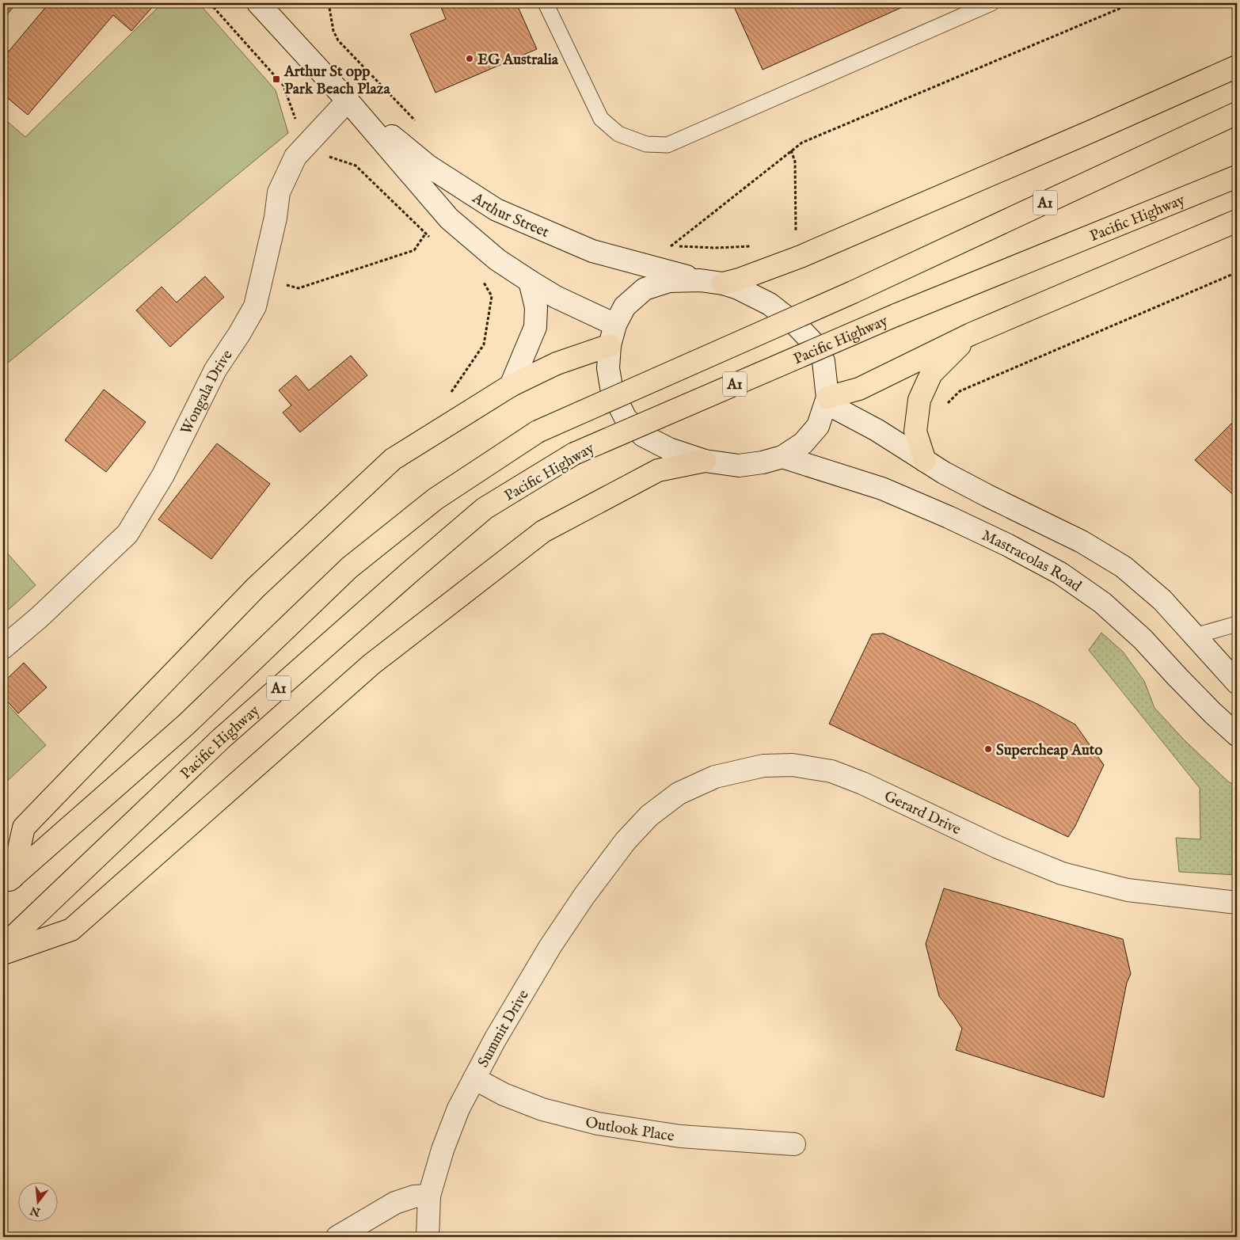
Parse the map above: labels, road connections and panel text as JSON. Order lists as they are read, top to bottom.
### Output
{
  "streets": {
    "highway": ["A1", "Pacific Highway"],
    "street": [
      "Arthur Street",
      "Wongala Drive",
      "Mastracolas Road",
      "Gerard Drive",
      "Summit Drive",
      "Outlook Place"
    ]
  },
  "crossings": [
    ["Arthur Street", "Wongala Drive"],
    ["Gerard Drive", "Summit Drive"],
    ["Summit Drive", "Outlook Place"]
  ],
  "places": {
    "other": ["EG Australia", "Supercheap Auto"],
    "transit": ["Arthur St opp Park Beach Plaza"]
  },
  "north": "bottom"
}
